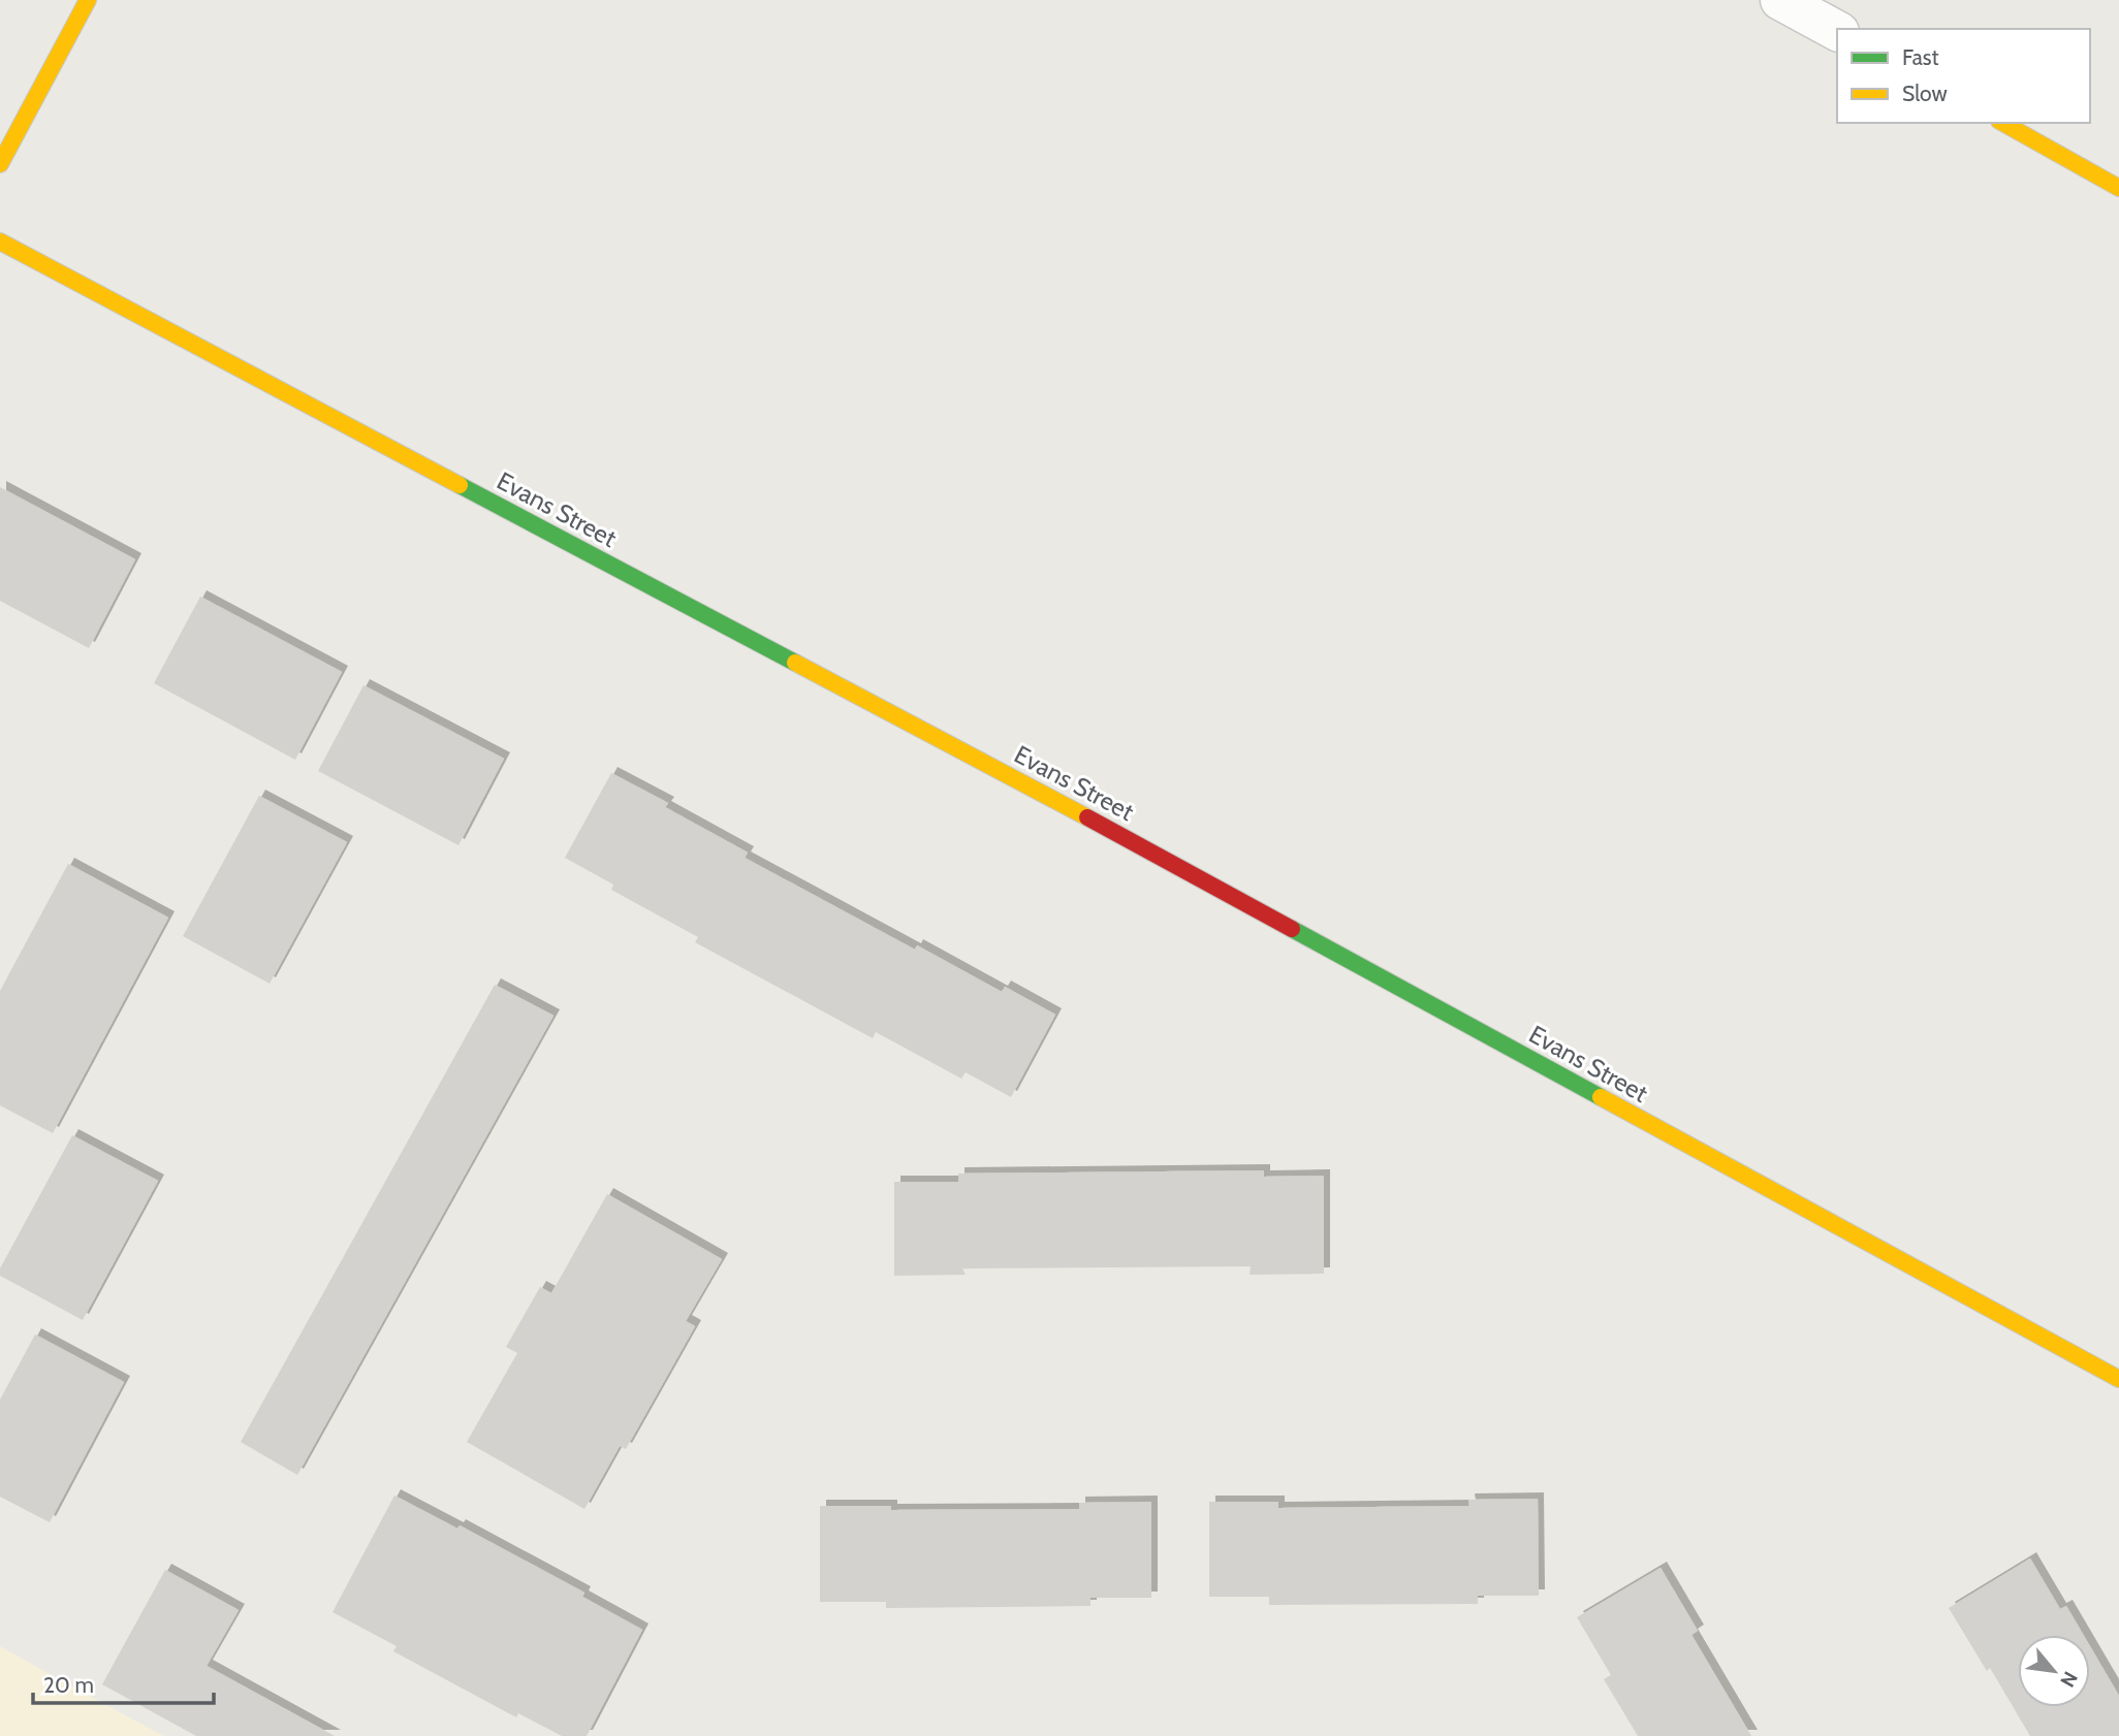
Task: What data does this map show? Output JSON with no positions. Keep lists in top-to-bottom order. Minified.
{"streets":{"street":["Evans Street"]},"legend":["Fast","Slow"],"scale_bar":"20 m","north":"bottom right"}
